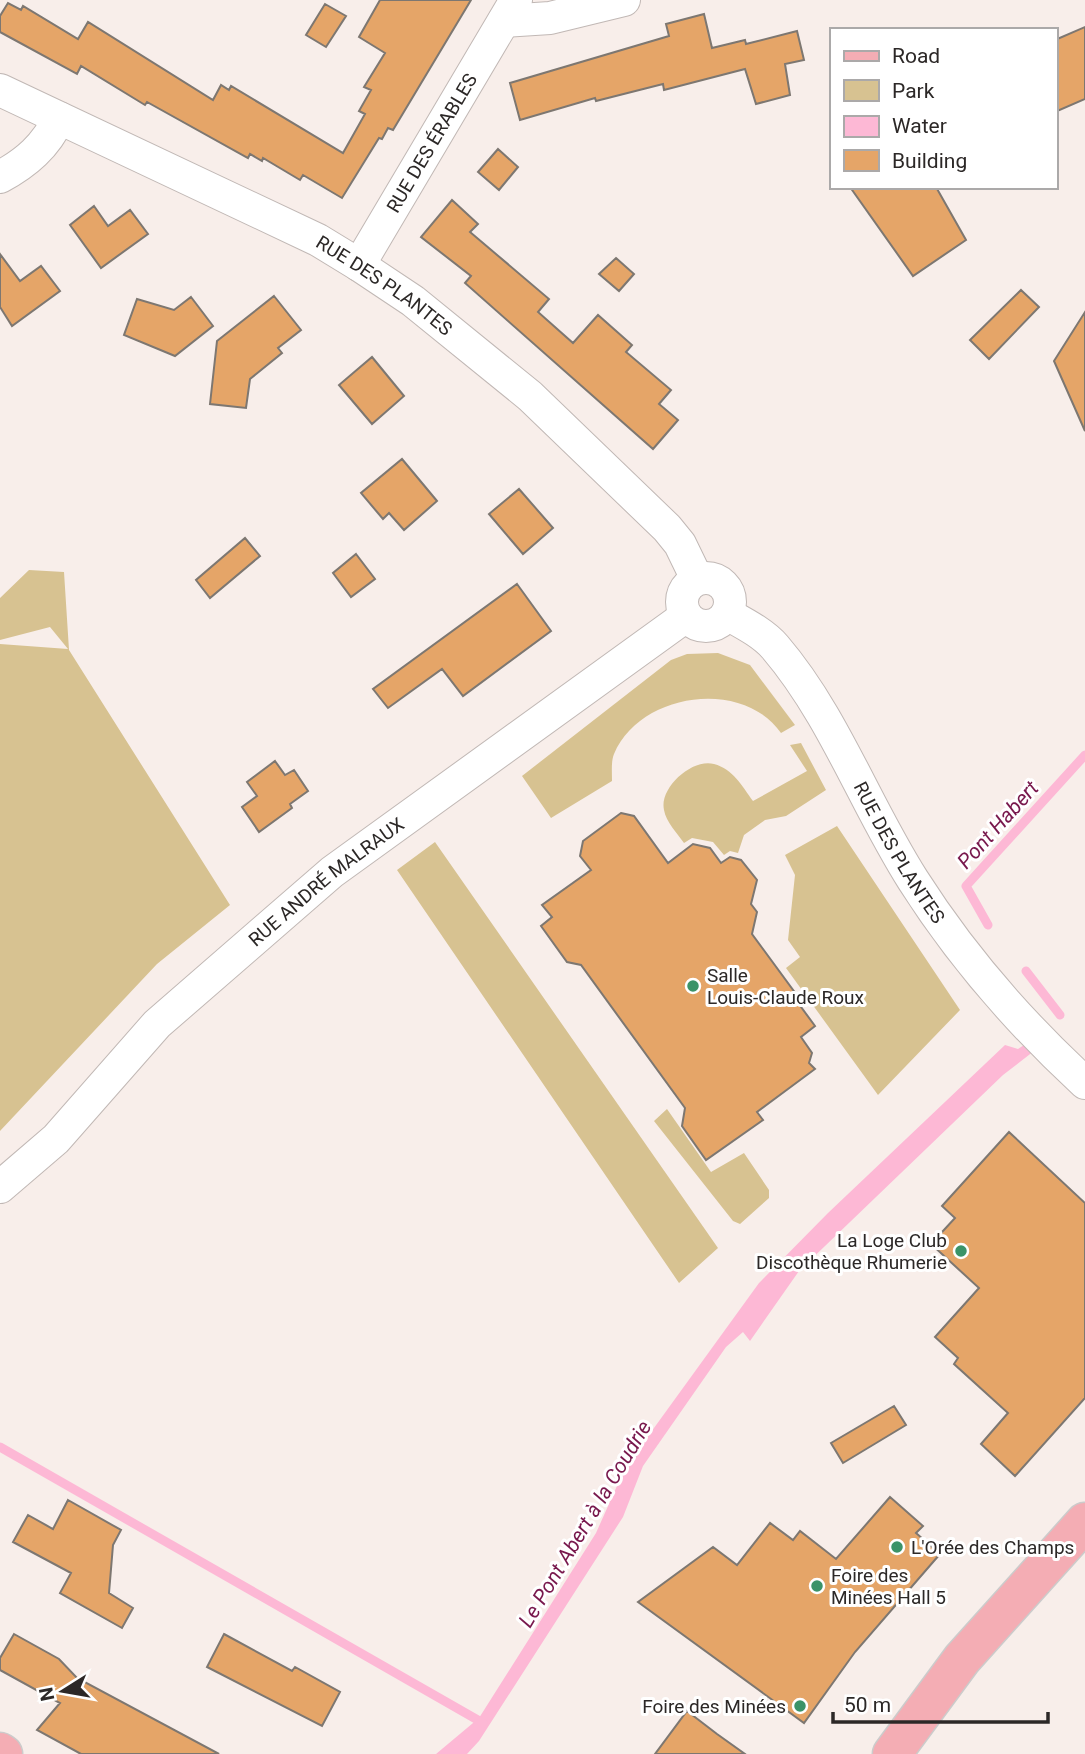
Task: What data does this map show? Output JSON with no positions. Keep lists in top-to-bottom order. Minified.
{"streets":{"street":["RUE DES ÉRABLES","RUE DES PLANTES","RUE ANDRÉ MALRAUX"]},"crossings":[["RUE DES ÉRABLES","RUE DES PLANTES"],["RUE DES PLANTES","RUE ANDRÉ MALRAUX"]],"water":["Pont Habert","Le Pont Abert à la Coudrie"],"places":["Salle Louis-Claude Roux","La Loge Club Discothèque Rhumerie","L'Orée des Champs","Foire des Minées Hall 5","Foire des Minées"],"legend":["Road","Park","Water","Building"],"scale_bar":"50 m","north":"left"}
